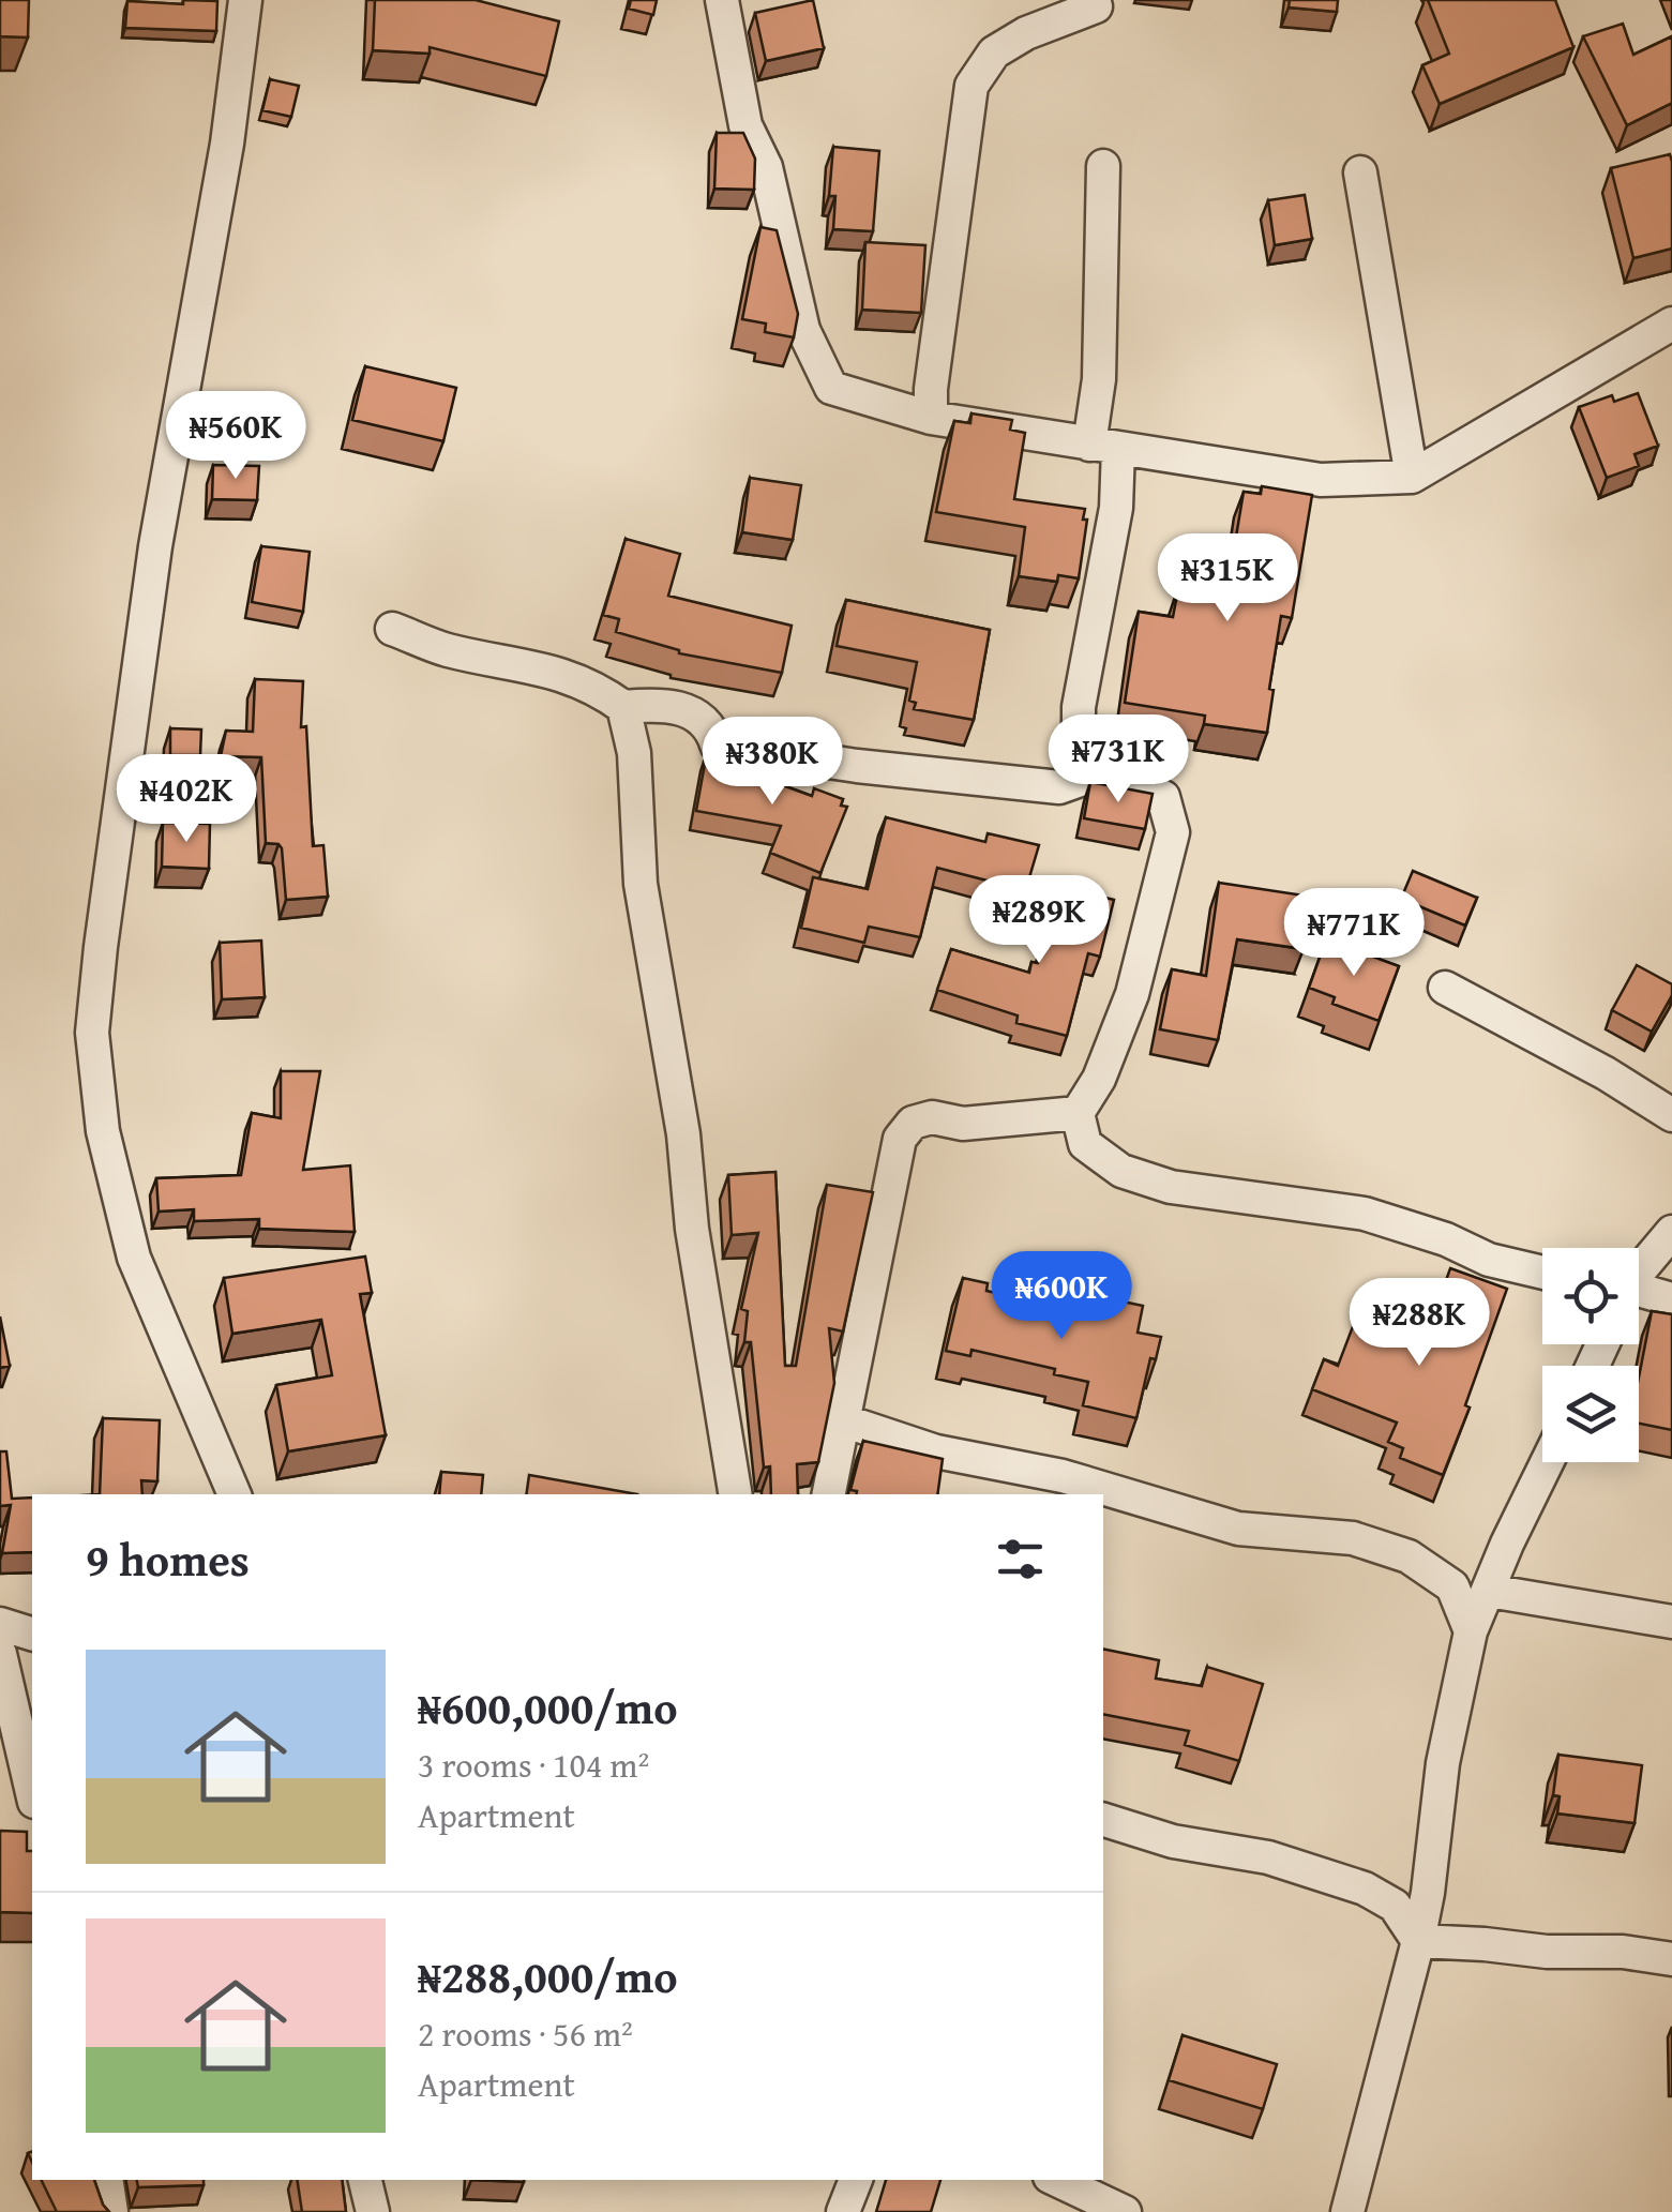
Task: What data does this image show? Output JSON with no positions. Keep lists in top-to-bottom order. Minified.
{"page":{"price":["₦560K","₦315K","₦731K","₦380K","₦402K","₦289K","₦771K","₦600K","₦288K"],"heading":"9 homes","list":[{"name":"₦600,000/mo","note":"3 rooms · 104 m² · Apartment"},{"name":"₦288,000/mo","note":"2 rooms · 56 m² · Apartment"}]}}
